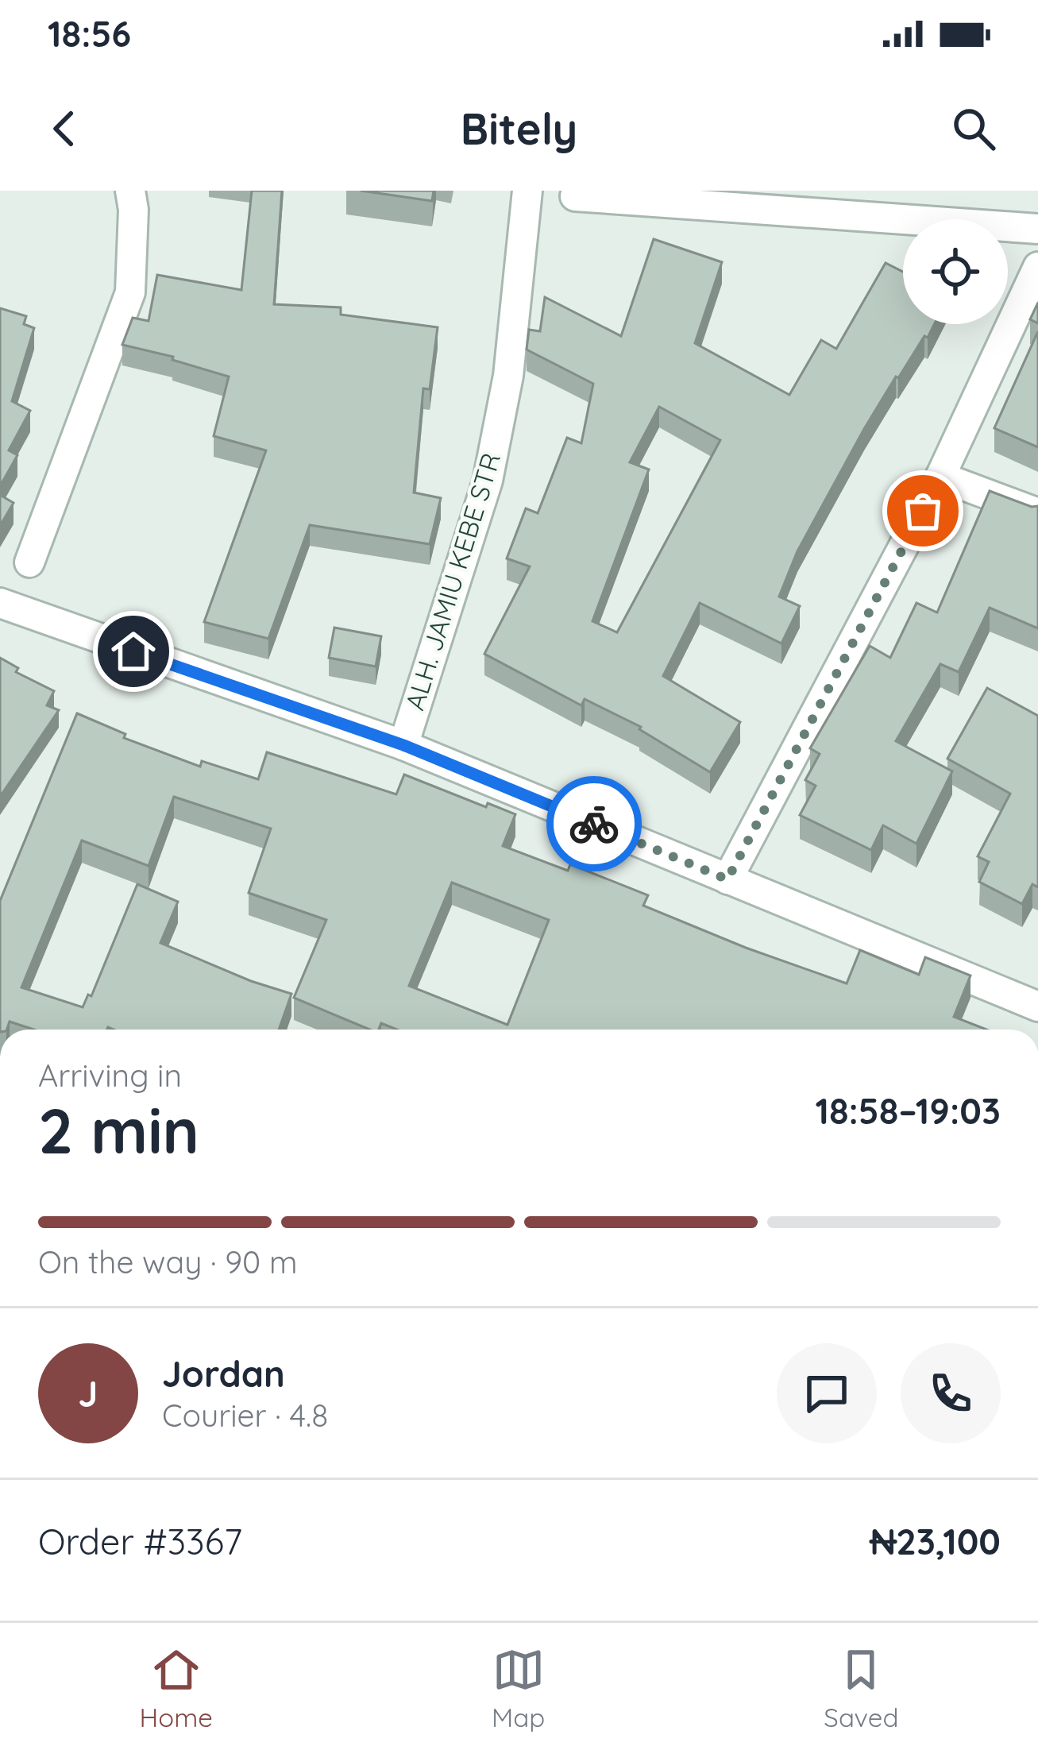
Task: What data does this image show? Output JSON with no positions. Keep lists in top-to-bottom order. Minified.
{"streets":{"street":["ALH. JAMIU KEBE STR"]},"page":{"status":"18:56","header":"Bitely","heading":["2 min","Arriving in","18:58–19:03"],"panel":["Jordan","Courier · 4.8","Order #3367","₦23,100"],"bar":"On the way · 90 m","round":"J","tabs":["Home","Map","Saved"]}}
